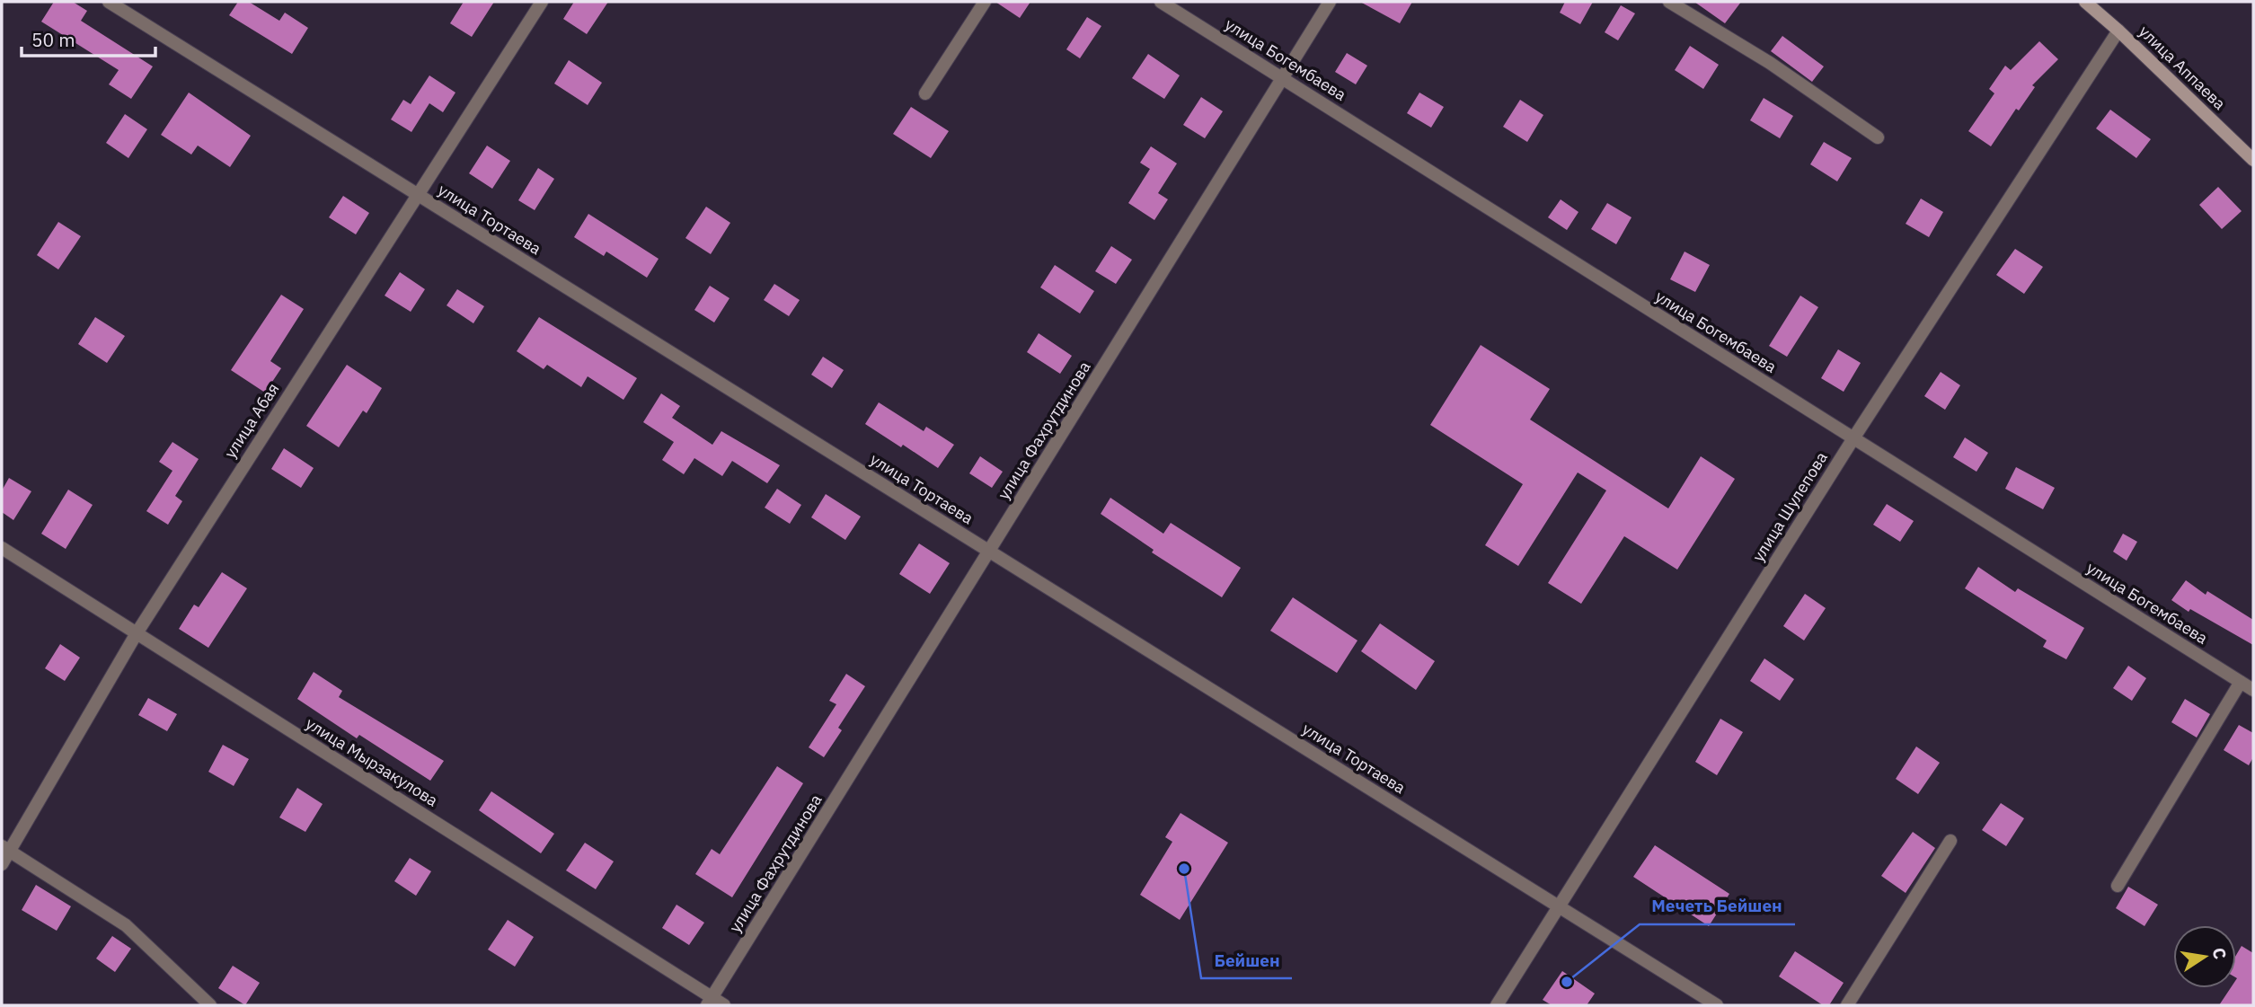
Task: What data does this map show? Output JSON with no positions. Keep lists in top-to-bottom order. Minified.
{"streets":{"main road":["улица Аппаева"],"street":["улица Богембаева","улица Тортаева","улица Абая","улица Фахрутдинова","улица Шулепова","улица Мырзакулова"]},"crossings":[["улица Богембаева","улица Фахрутдинова"],["улица Богембаева","улица Шулепова"],["улица Аппаева","улица Шулепова"],["улица Тортаева","улица Абая"],["улица Тортаева","улица Фахрутдинова"],["улица Тортаева","улица Шулепова"],["улица Абая","улица Мырзакулова"],["улица Фахрутдинова","улица Мырзакулова"]],"places":["Бейшен","Мечеть Бейшен"],"scale_bar":"50 m","north":"right"}
